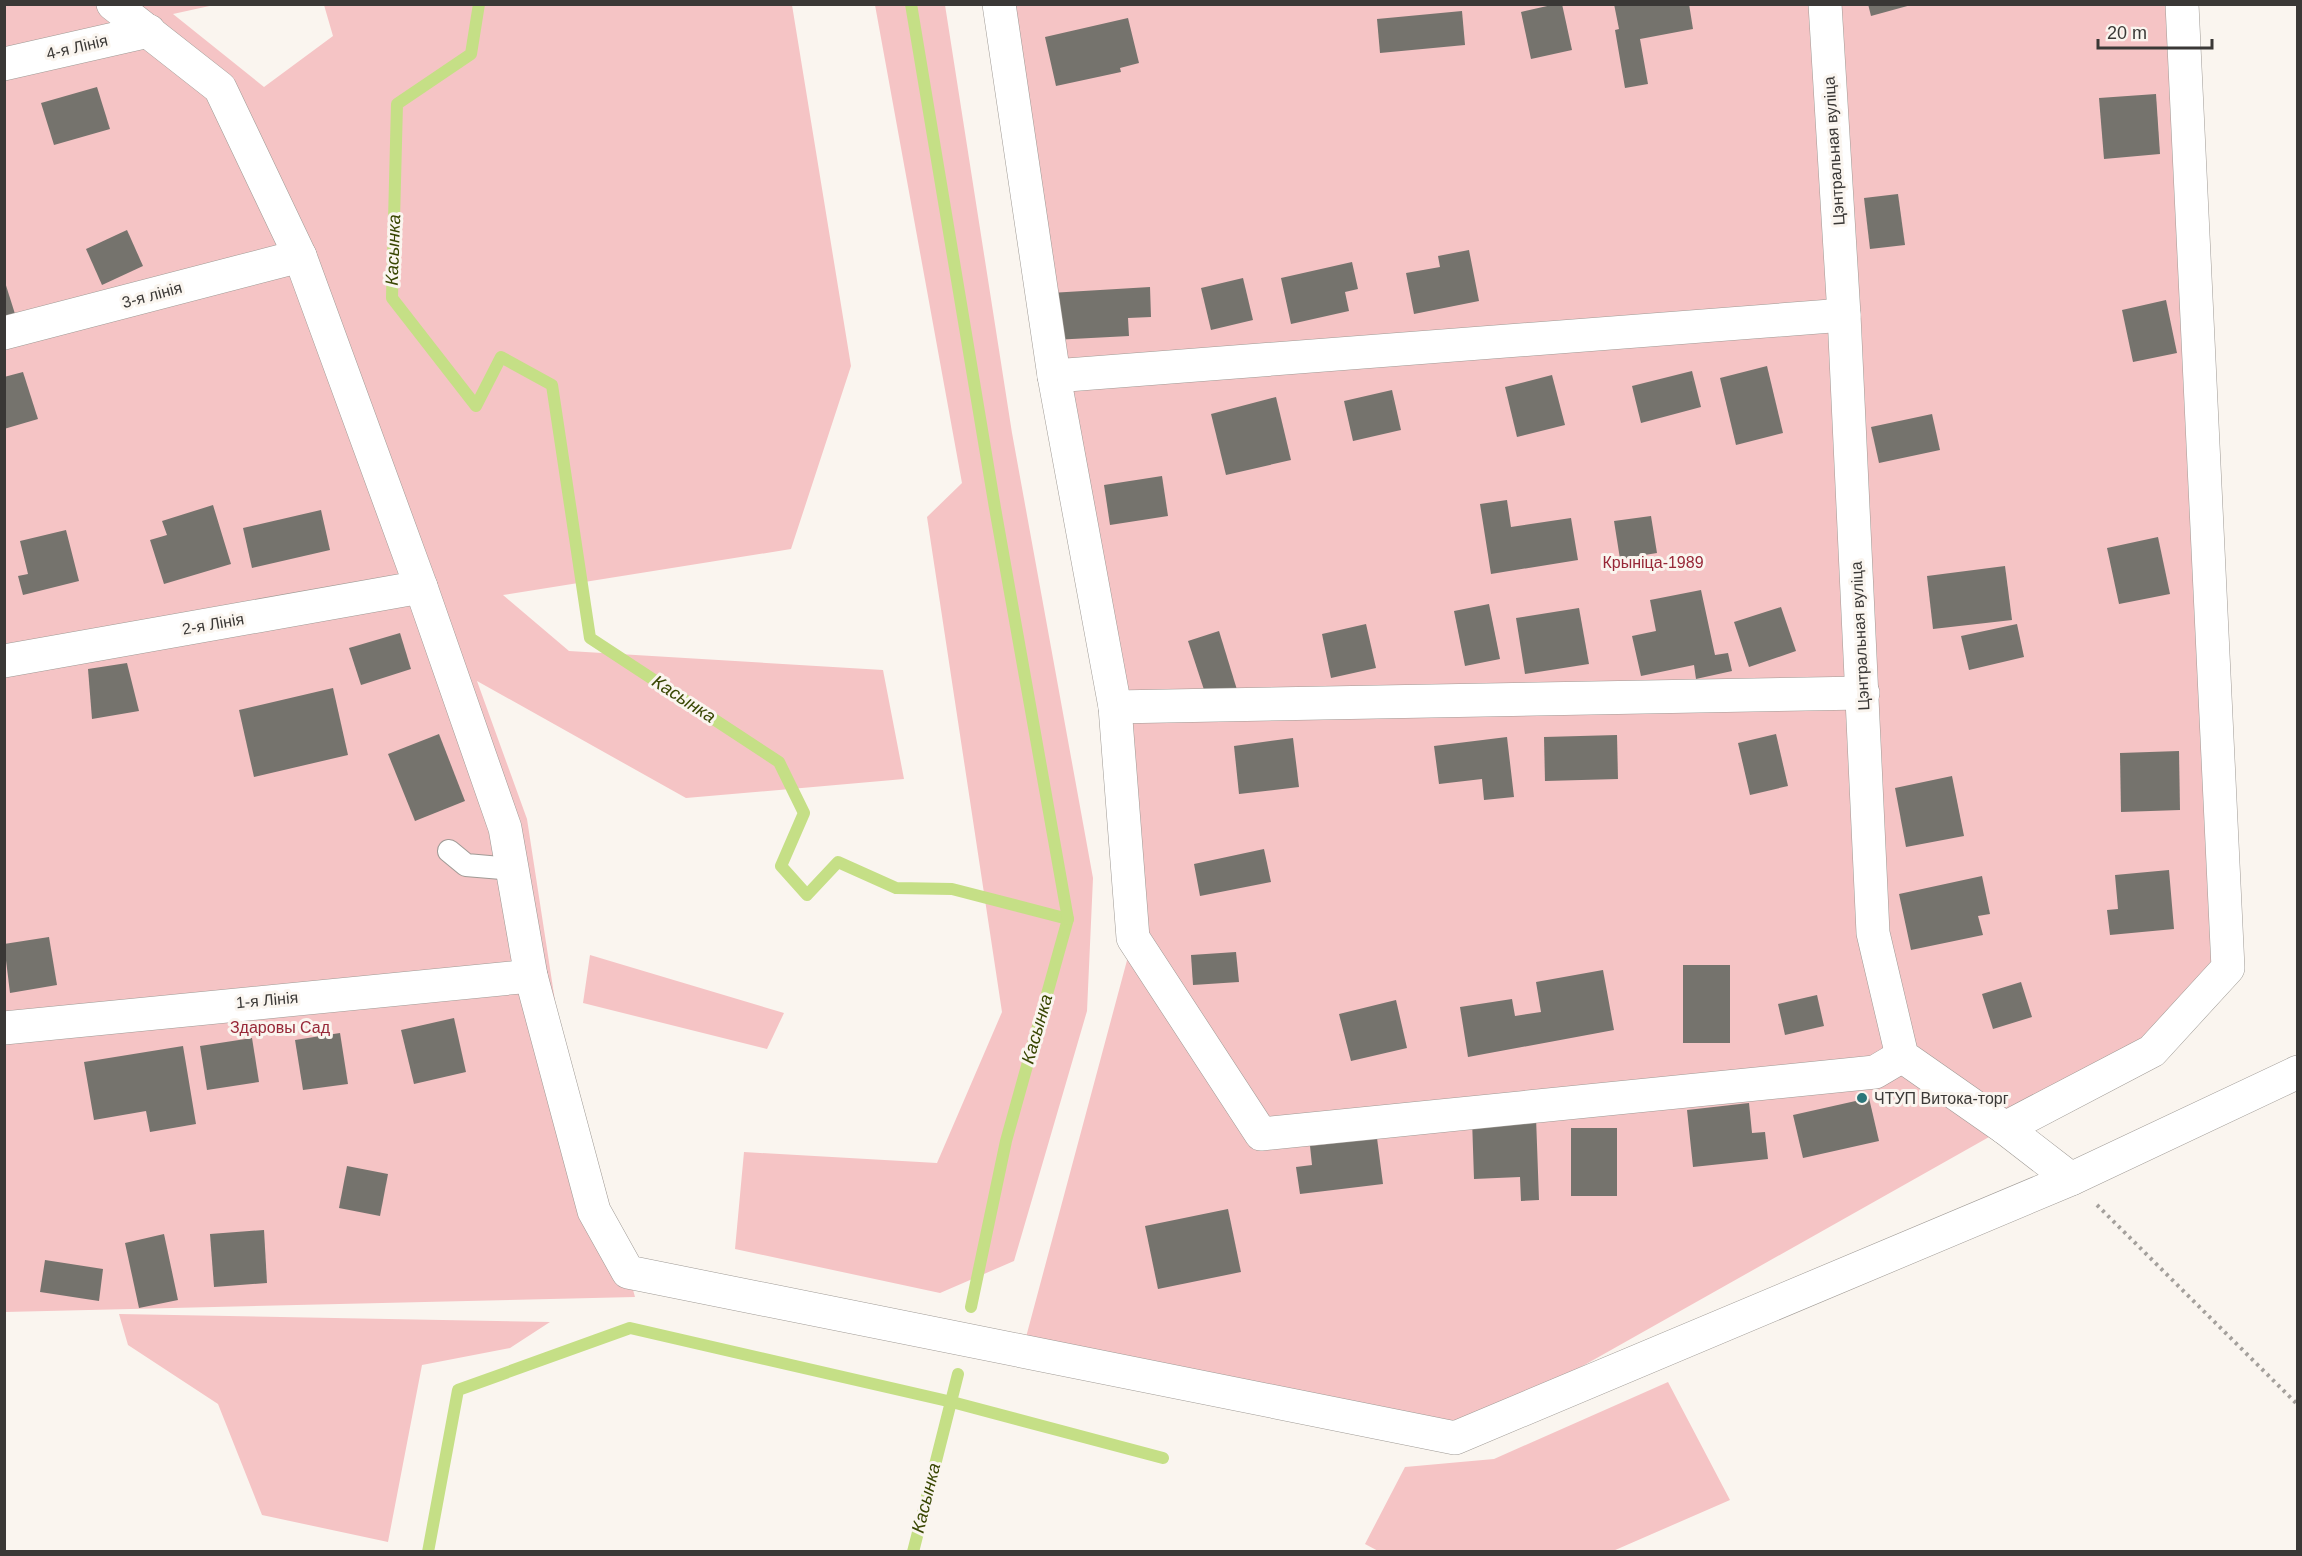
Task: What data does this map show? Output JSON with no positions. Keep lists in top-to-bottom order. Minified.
{"streets":{"street":["4-я Лінія","Цэнтральная вуліца","3-я лінія","2-я Лінія","1-я Лінія"]},"water":["Касынка"],"parks":["Крыніца-1989","Здаровы Сад"],"places":["ЧТУП Витока-торг"],"scale_bar":"20 m"}
